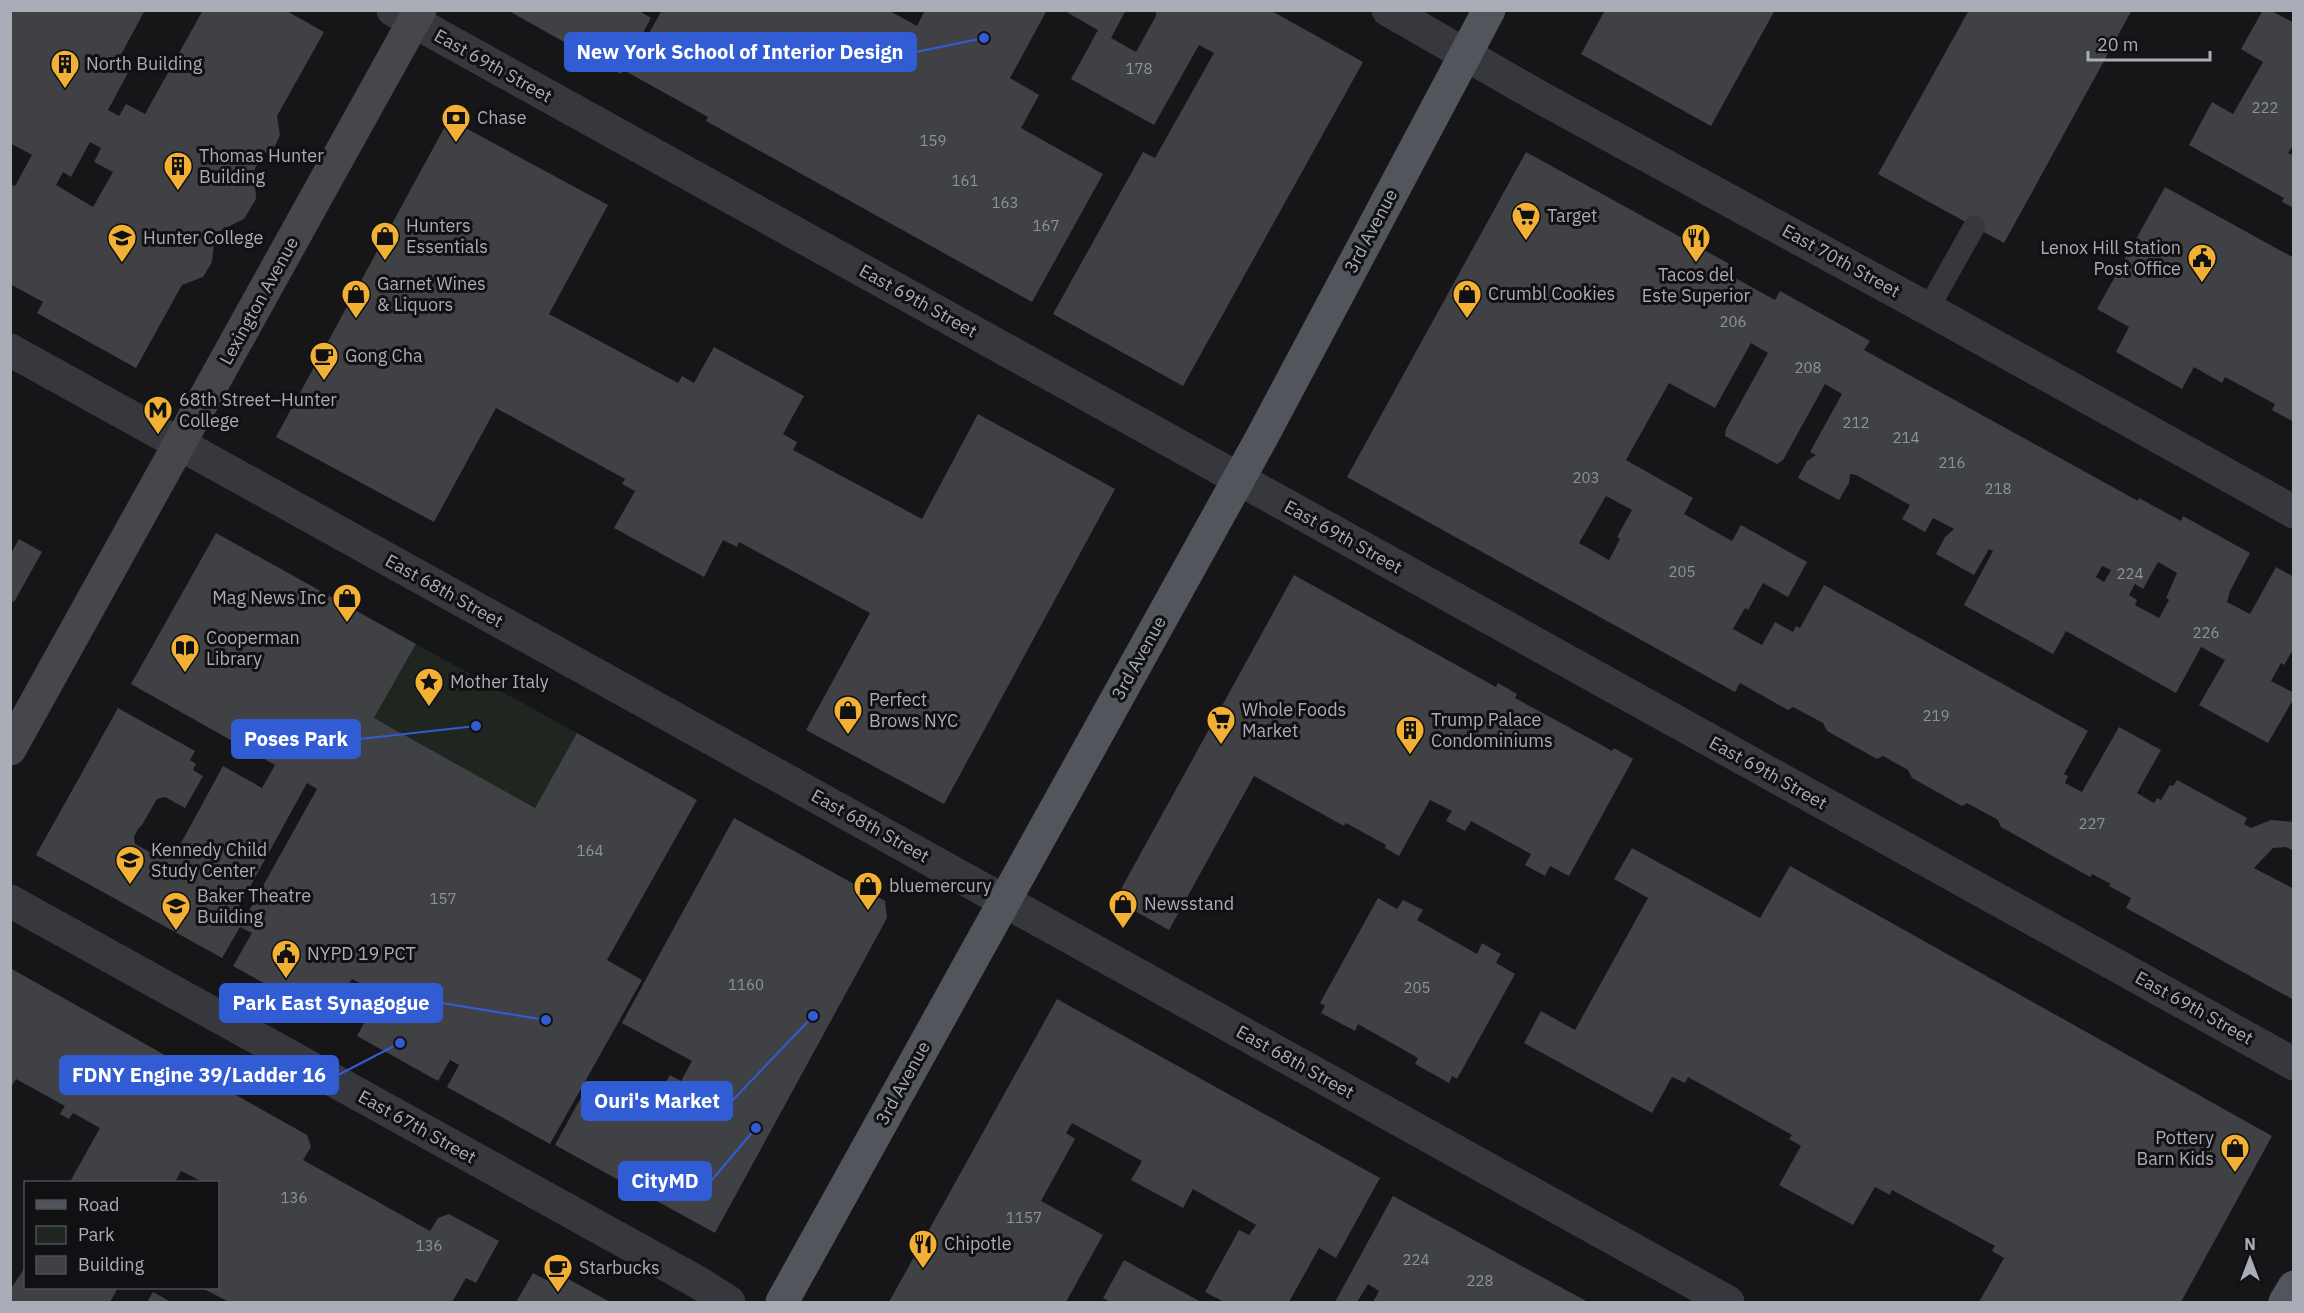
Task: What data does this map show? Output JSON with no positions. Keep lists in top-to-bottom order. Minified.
{"streets":{"main road":["3rd Avenue","Lexington Avenue"],"street":["East 69th Street","East 70th Street","East 68th Street","East 67th Street"]},"crossings":[["East 69th Street","3rd Avenue"],["East 69th Street","Lexington Avenue"],["3rd Avenue","East 70th Street"],["3rd Avenue","East 68th Street"],["Lexington Avenue","East 68th Street"]],"places":{"other":["New York School of Interior Design","Poses Park","Ouri's Market","Park East Synagogue","FDNY Engine 39/Ladder 16","CityMD"],"building":["North Building","Thomas Hunter Building","Trump Palace Condominiums"],"bank":["Chase"],"supermarket":["Target","Whole Foods Market"],"shop":["Hunters Essentials","Garnet Wines & Liquors","Crumbl Cookies","Mag News Inc","Perfect Brows NYC","bluemercury","Newsstand","Pottery Barn Kids"],"school or university":["Hunter College","Kennedy Child Study Center","Baker Theatre Building"],"restaurant":["Tacos del Este Superior","Chipotle"],"public building":["Lenox Hill Station Post Office","NYPD 19 PCT"],"cafe":["Gong Cha","Starbucks"],"metro station":["68th Street–Hunter College"],"library":["Cooperman Library"],"place":["Mother Italy"]},"house_numbers":["178","222","159","161","163","167","206","208","212","214","216","203","218","205","224","226","219","227","164","157","1160","205","136","1157","136","224","228"],"legend":["Road","Park","Building"],"scale_bar":"20 m","north":"top"}
